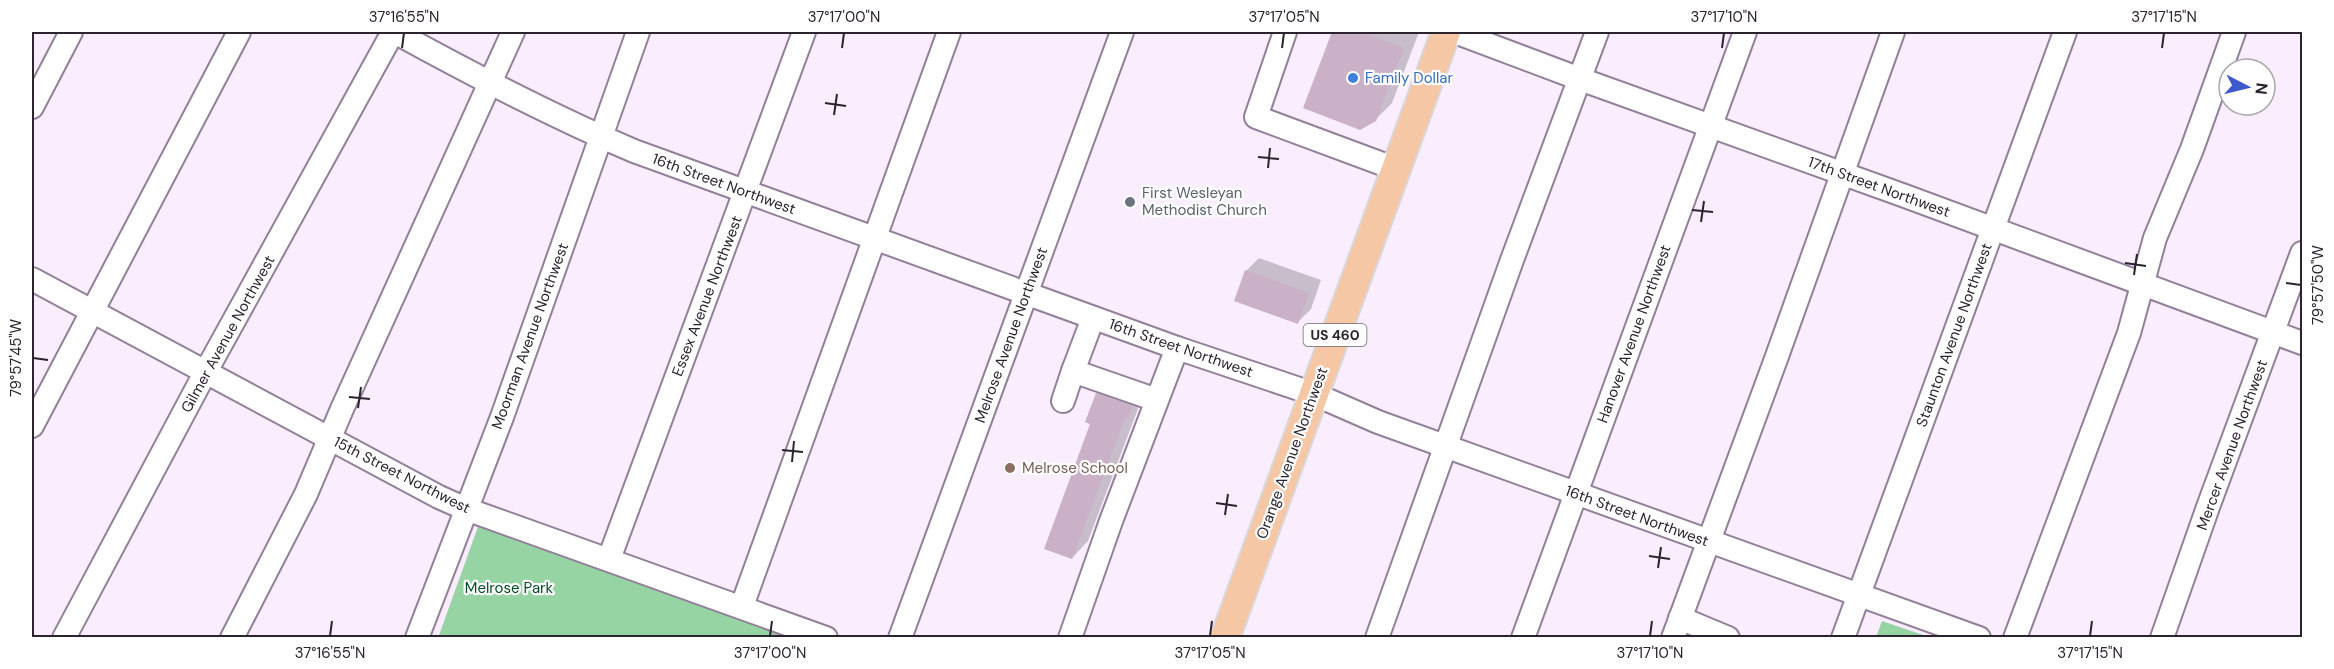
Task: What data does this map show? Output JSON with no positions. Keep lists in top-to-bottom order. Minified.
{"streets":{"main road":["US 460","Orange Avenue Northwest"],"street":["16th Street Northwest","17th Street Northwest","Essex Avenue Northwest","Gilmer Avenue Northwest","Hanover Avenue Northwest","Melrose Avenue Northwest","Staunton Avenue Northwest","Moorman Avenue Northwest","Mercer Avenue Northwest","15th Street Northwest"]},"crossings":[["16th Street Northwest","Essex Avenue Northwest"],["16th Street Northwest","Gilmer Avenue Northwest"],["16th Street Northwest","Hanover Avenue Northwest"],["16th Street Northwest","Melrose Avenue Northwest"],["16th Street Northwest","Staunton Avenue Northwest"],["16th Street Northwest","Moorman Avenue Northwest"],["16th Street Northwest","Orange Avenue Northwest"],["17th Street Northwest","Hanover Avenue Northwest"],["17th Street Northwest","Staunton Avenue Northwest"],["17th Street Northwest","Mercer Avenue Northwest"],["Essex Avenue Northwest","15th Street Northwest"],["Gilmer Avenue Northwest","15th Street Northwest"],["Moorman Avenue Northwest","15th Street Northwest"]],"parks":["Melrose Park"],"places":["Family Dollar","First Wesleyan Methodist Church","Melrose School"],"north":"right","coordinates":["37°16'55\"N","37°17'00\"N","37°17'05\"N","37°17'10\"N","37°17'15\"N","79°57'50\"W","79°57'45\"W"]}
